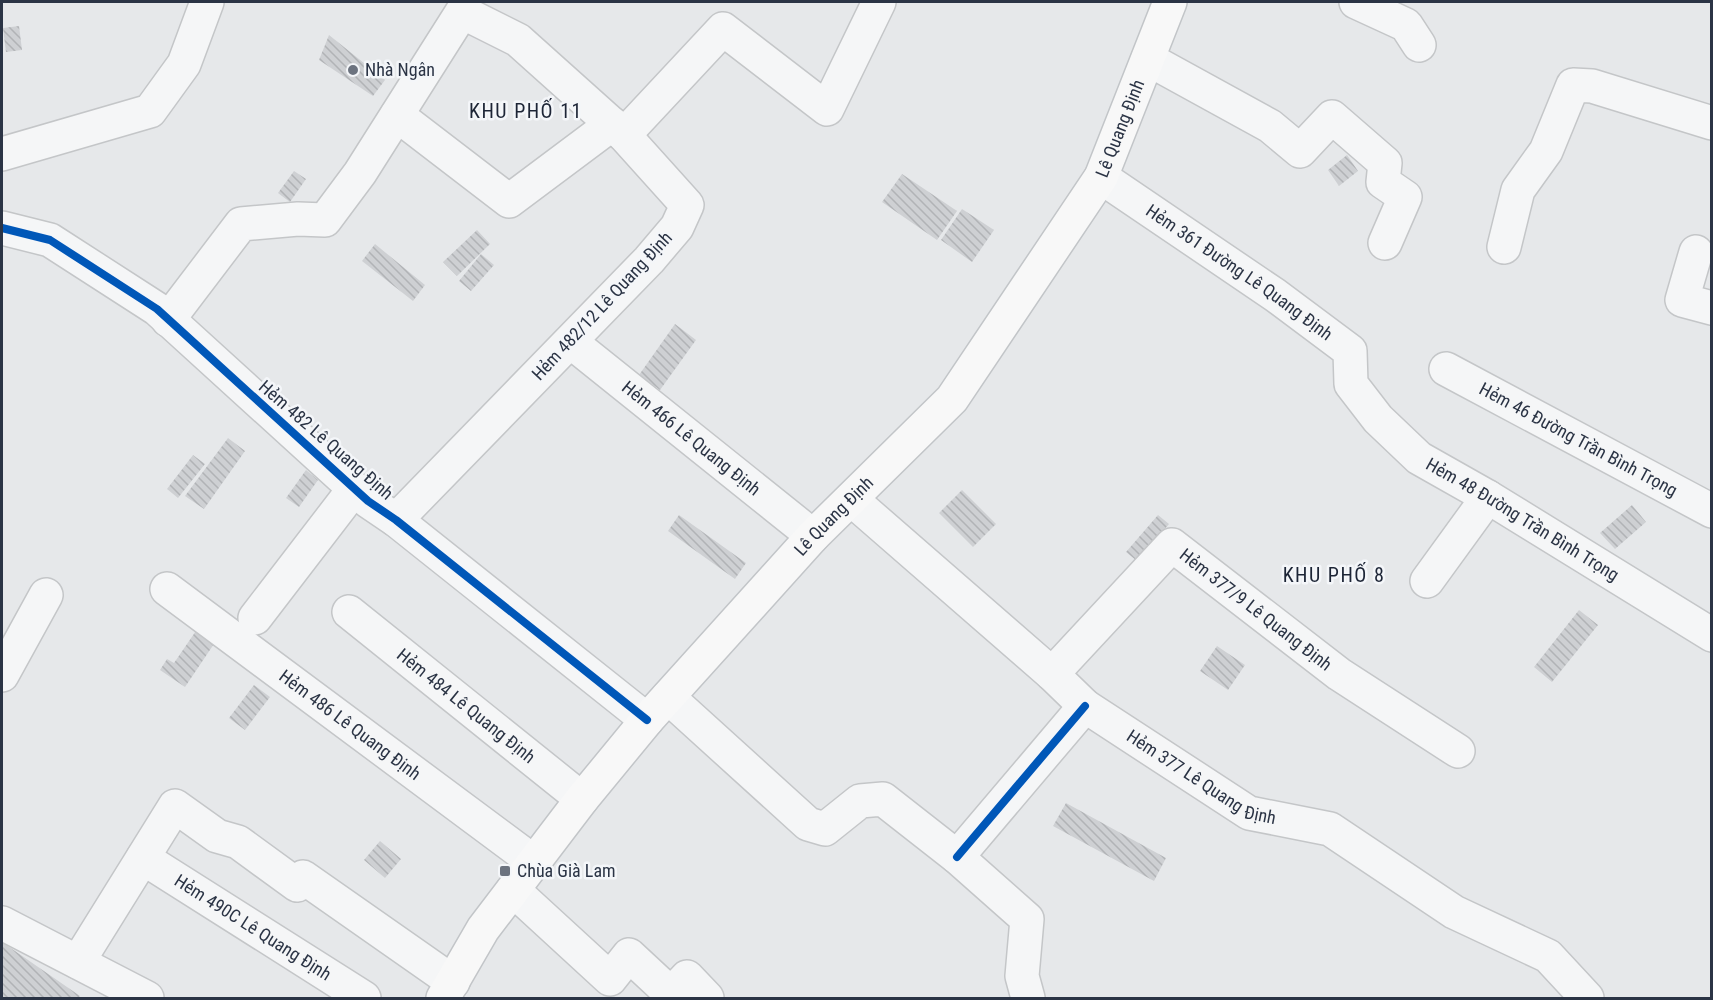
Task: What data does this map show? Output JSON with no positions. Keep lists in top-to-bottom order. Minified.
{"streets":{"main road":["Lê Quang Định"],"street":["Hẻm 361 Đường Lê Quang Định","Hẻm 482/12 Lê Quang Định","Hẻm 466 Lê Quang Định","Hẻm 482 Lê Quang Định","Hẻm 46 Đường Trần Bình Trọng","Hẻm 48 Đường Trần Bình Trọng","Hẻm 377/9 Lê Quang Định","Hẻm 484 Lê Quang Định","Hẻm 486 Lê Quang Định","Hẻm 377 Lê Quang Định","Hẻm 490C Lê Quang Định"]},"crossings":[["Lê Quang Định","Hẻm 361 Đường Lê Quang Định"],["Lê Quang Định","Hẻm 466 Lê Quang Định"],["Lê Quang Định","Hẻm 482 Lê Quang Định"],["Lê Quang Định","Hẻm 484 Lê Quang Định"],["Lê Quang Định","Hẻm 486 Lê Quang Định"],["Lê Quang Định","Hẻm 377 Lê Quang Định"],["Hẻm 361 Đường Lê Quang Định","Hẻm 48 Đường Trần Bình Trọng"],["Hẻm 482/12 Lê Quang Định","Hẻm 466 Lê Quang Định"],["Hẻm 482/12 Lê Quang Định","Hẻm 482 Lê Quang Định"],["Hẻm 377/9 Lê Quang Định","Hẻm 377 Lê Quang Định"]],"districts":["KHU PHỐ 11","KHU PHỐ 8"],"places":{"other":["Nhà Ngân"],"transit":["Chùa Già Lam"]}}
